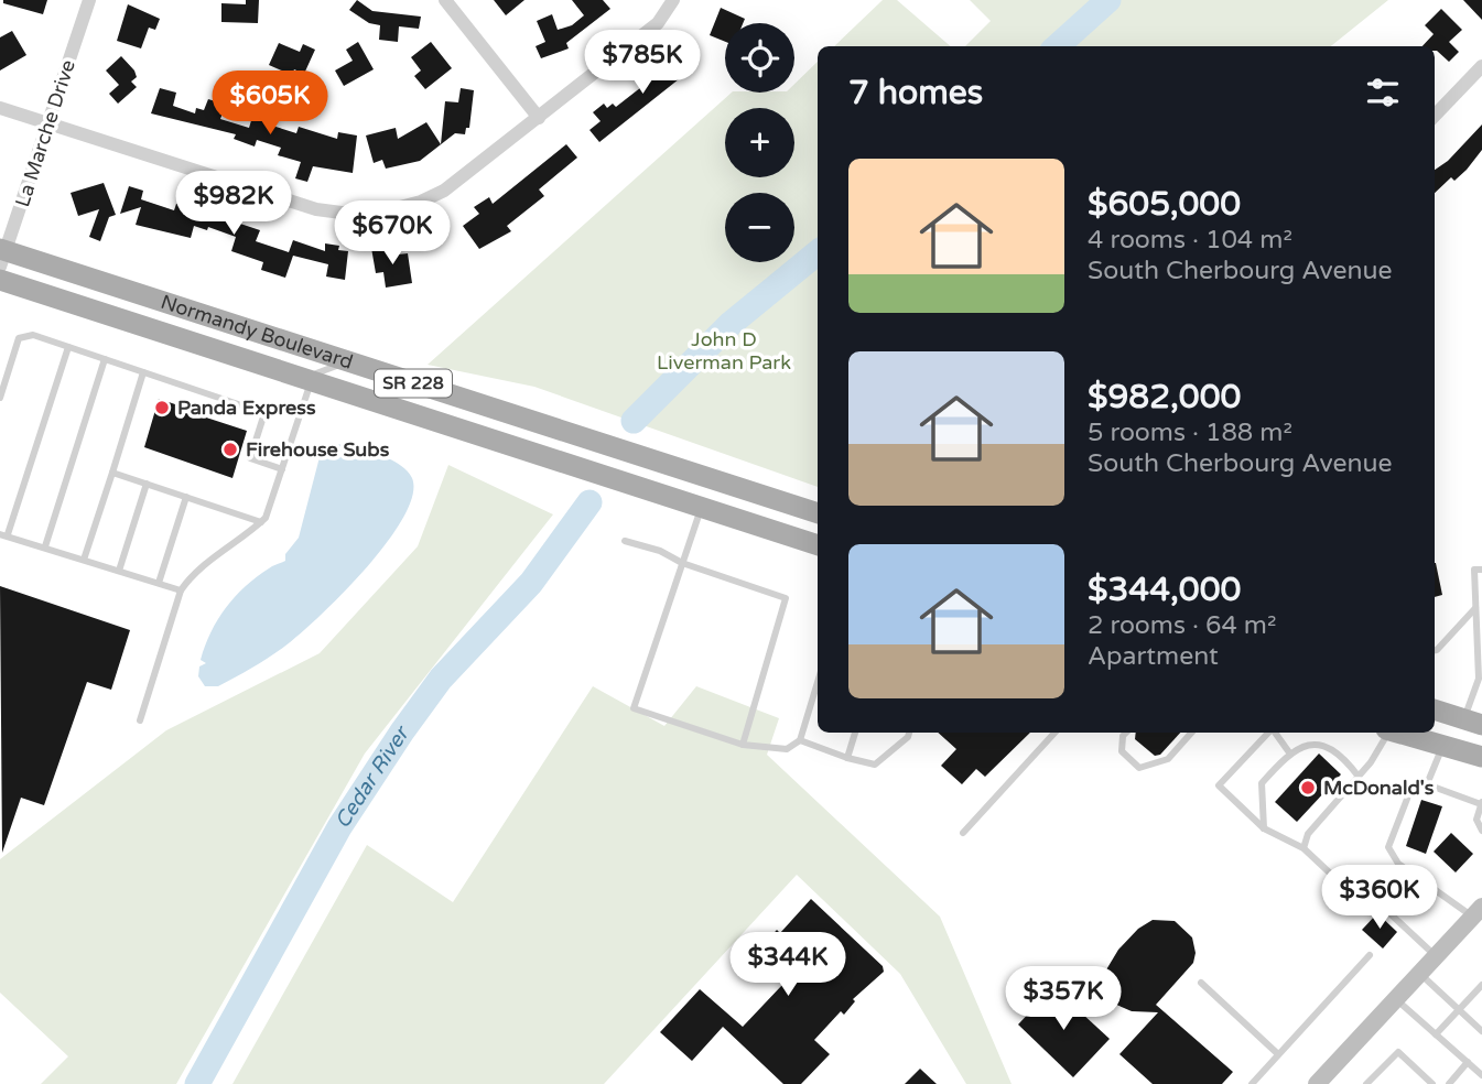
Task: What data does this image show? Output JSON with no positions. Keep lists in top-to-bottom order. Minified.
{"streets":{"main road":["Normandy Boulevard","SR 228"],"street":["La Marche Drive"]},"crossings":[["La Marche Drive","Normandy Boulevard"]],"water":["Cedar River"],"parks":["John D Liverman Park"],"places":["Panda Express","Firehouse Subs","McDonald's"],"page":{"map_buttons":["+","−"],"price":["$785K","$605K","$982K","$670K","$360K","$344K","$357K"],"heading":"7 homes","list":[{"name":"$605,000","note":"4 rooms · 104 m² · South Cherbourg Avenue"},{"name":"$982,000","note":"5 rooms · 188 m² · South Cherbourg Avenue"},{"name":"$344,000","note":"2 rooms · 64 m² · Apartment"}]}}
